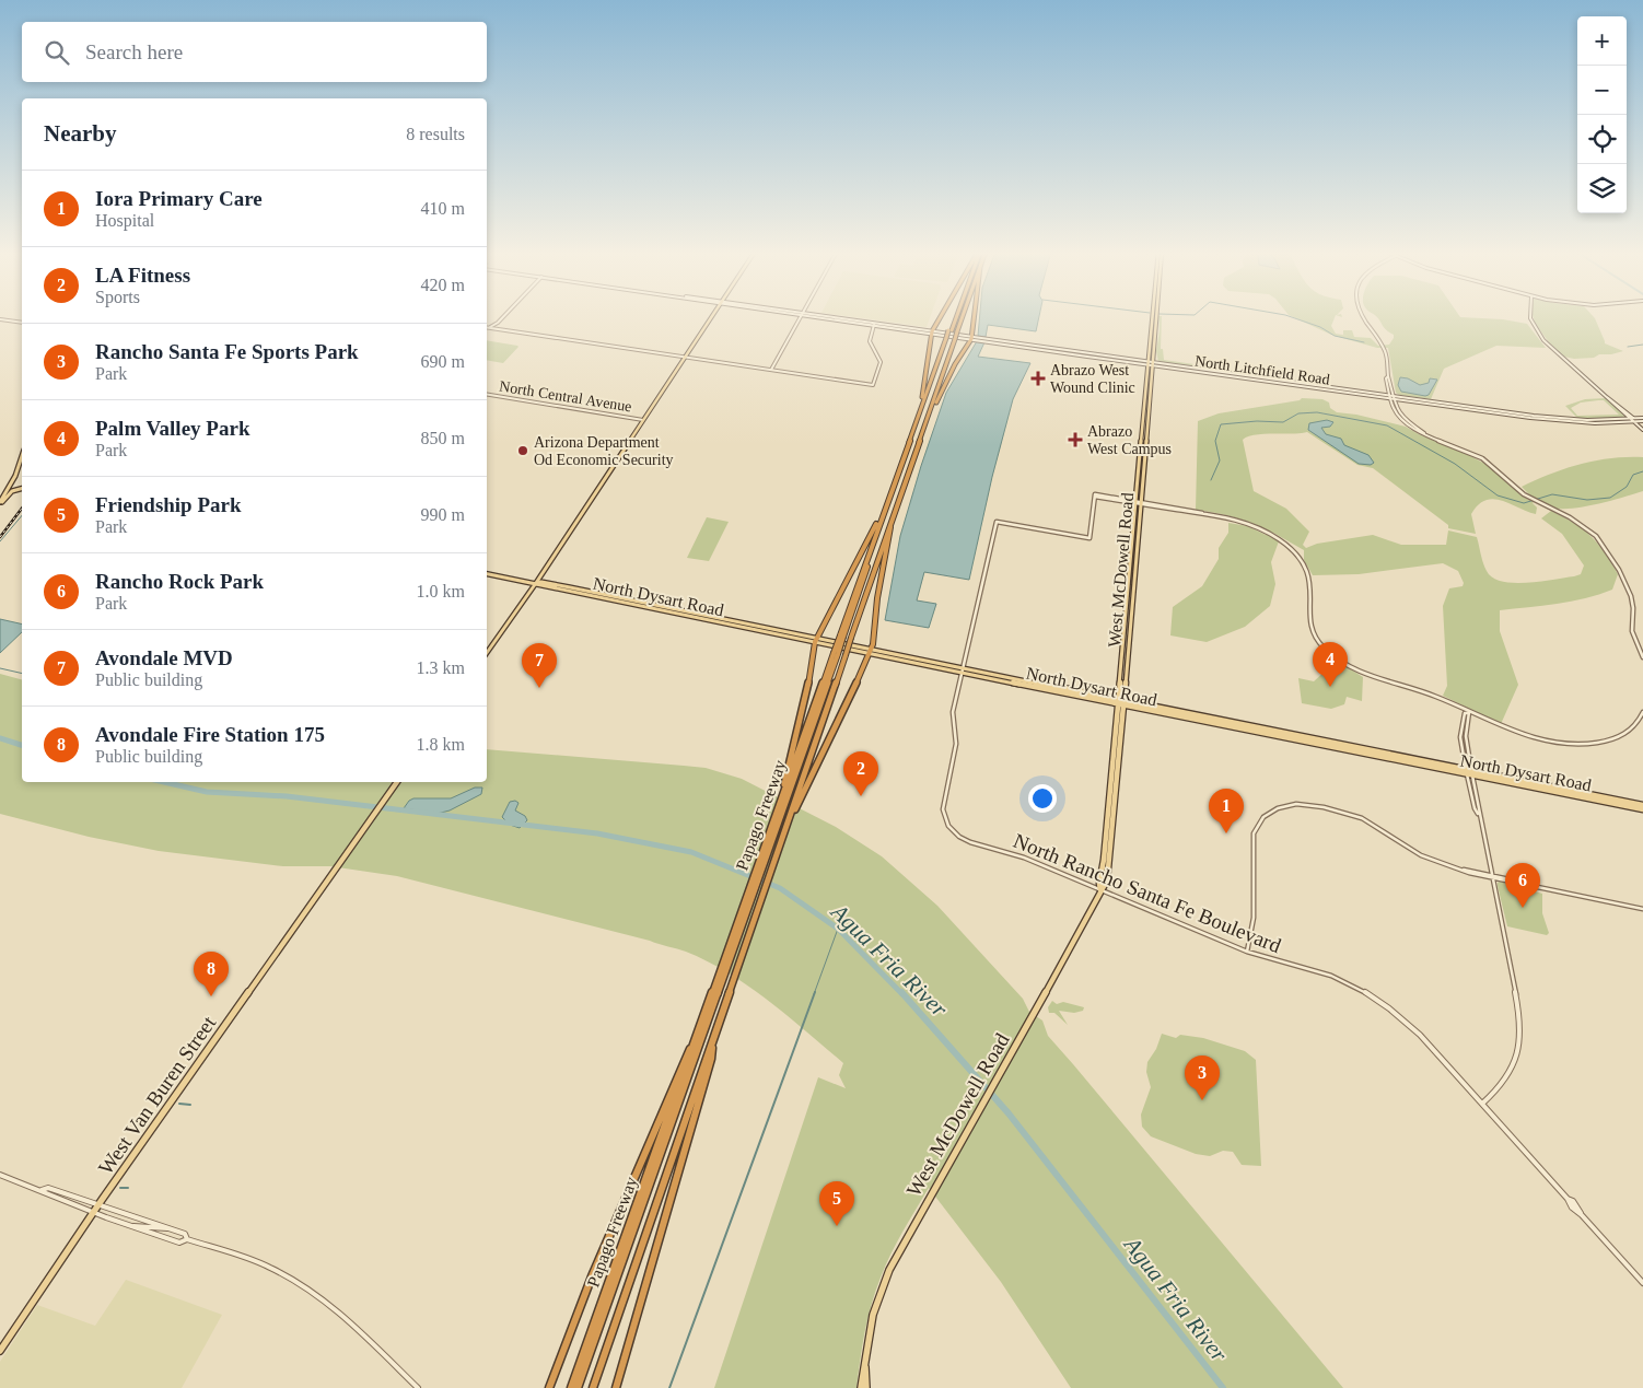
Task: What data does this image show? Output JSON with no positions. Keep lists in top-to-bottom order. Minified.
{"streets":{"highway":["Papago Freeway"],"main road":["West McDowell Road","North Dysart Road","West Van Buren Street"],"street":["North Litchfield Road","North Central Avenue","North Rancho Santa Fe Boulevard"]},"crossings":[["North Litchfield Road","West McDowell Road"],["West McDowell Road","North Dysart Road"],["West McDowell Road","North Rancho Santa Fe Boulevard"],["North Dysart Road","North Rancho Santa Fe Boulevard"]],"water":["Agua Fria River"],"places":{"health":["Abrazo West Wound Clinic","Abrazo West Campus"],"other":["Arizona Department Od Economic Security"]},"page":{"map_buttons":["+","−"],"search":"Search here","heading":["Nearby","8 results"],"list":[{"mark":"1","name":"Iora Primary Care","note":"Hospital","value":"410 m"},{"mark":"2","name":"LA Fitness","note":"Sports","value":"420 m"},{"mark":"3","name":"Rancho Santa Fe Sports Park","note":"Park","value":"690 m"},{"mark":"4","name":"Palm Valley Park","note":"Park","value":"850 m"},{"mark":"5","name":"Friendship Park","note":"Park","value":"990 m"},{"mark":"6","name":"Rancho Rock Park","note":"Park","value":"1.0 km"},{"mark":"7","name":"Avondale MVD","note":"Public building","value":"1.3 km"},{"mark":"8","name":"Avondale Fire Station 175","note":"Public building","value":"1.8 km"}],"pins":["4","7","2","1","6","8","3","5"]}}
